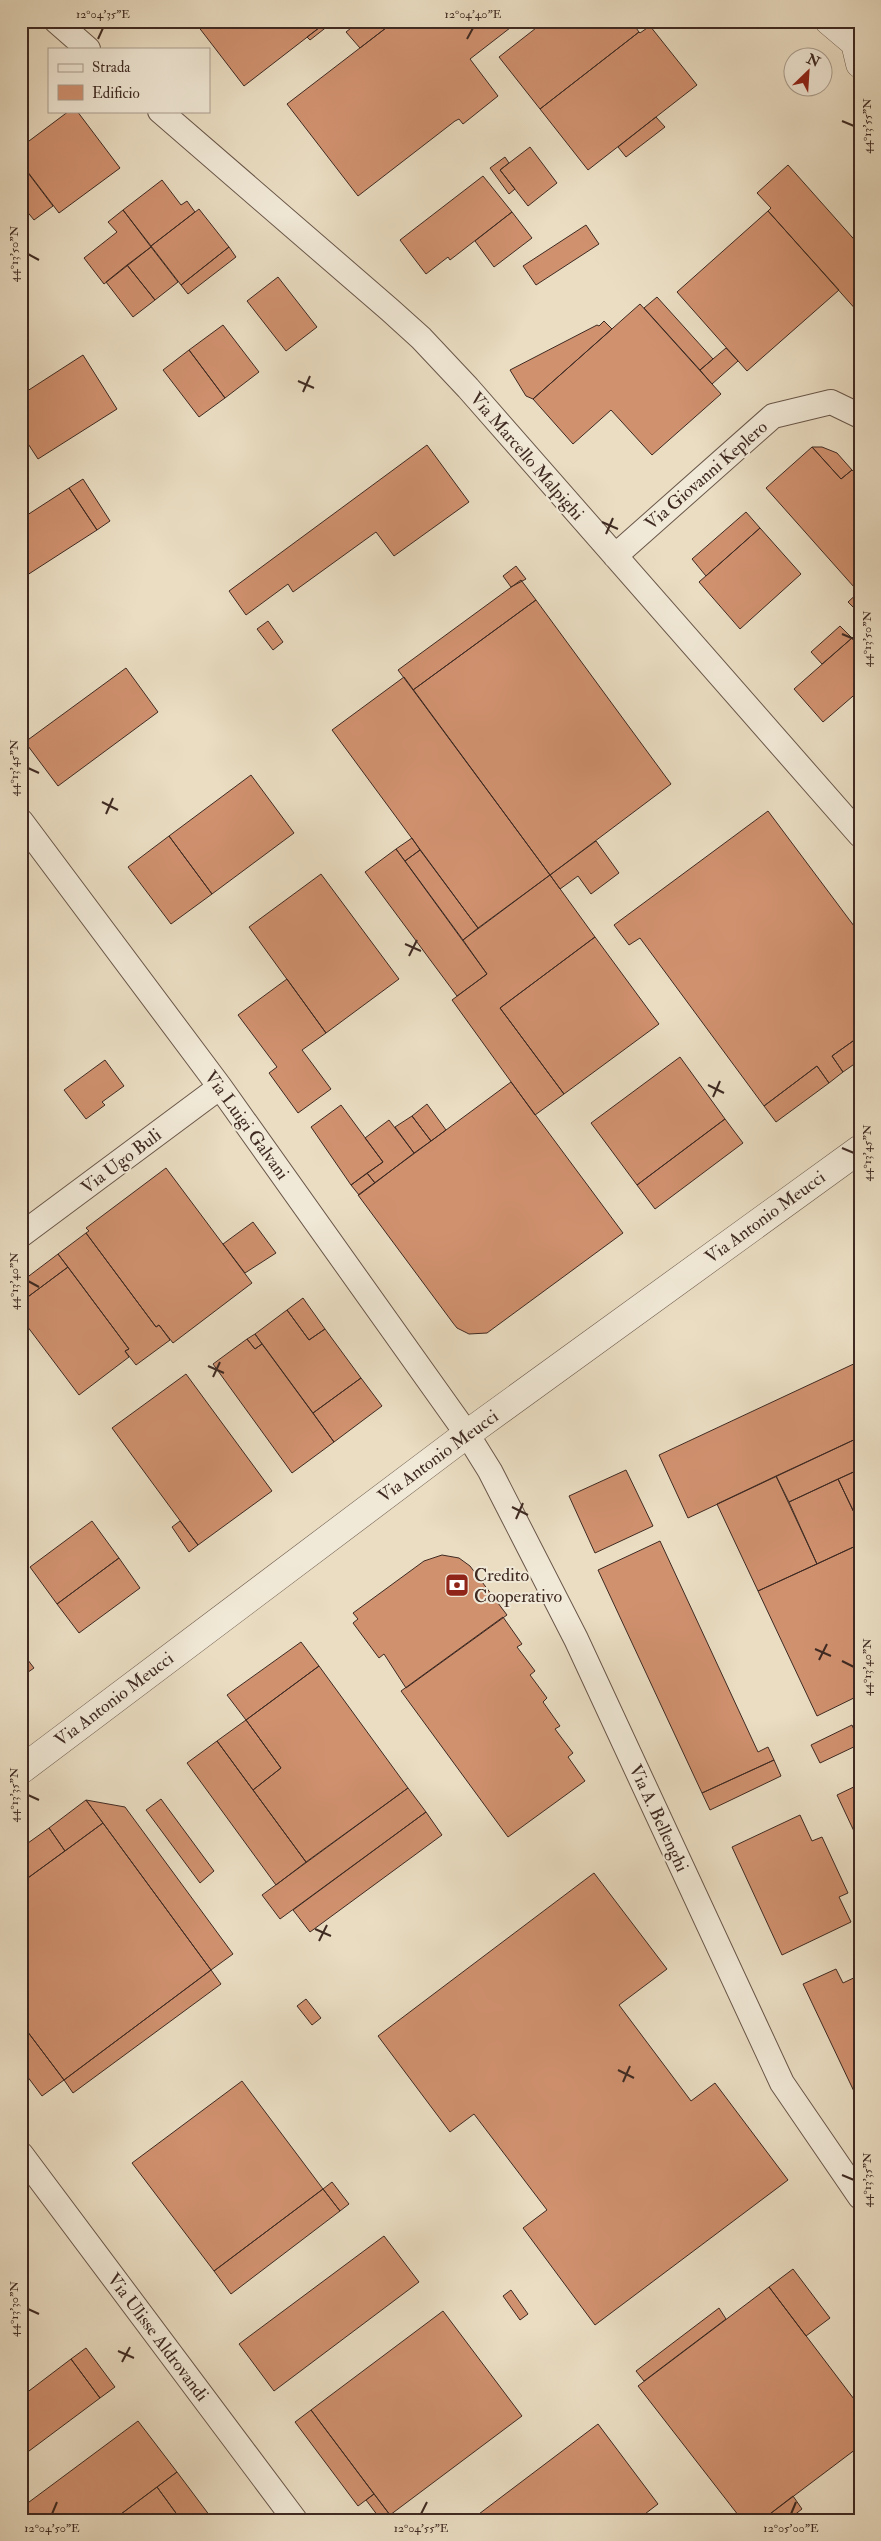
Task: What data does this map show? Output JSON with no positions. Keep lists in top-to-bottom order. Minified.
{"streets":{"street":["Via Marcello Malpighi","Via Giovanni Keplero","Via Luigi Galvani","Via Ugo Buli","Via Antonio Meucci","Via A. Bellenghi","Via Ulisse Aldrovandi"]},"crossings":[["Via Marcello Malpighi","Via Giovanni Keplero"],["Via Luigi Galvani","Via Ugo Buli"],["Via Luigi Galvani","Via Antonio Meucci"],["Via Luigi Galvani","Via A. Bellenghi"],["Via Antonio Meucci","Via A. Bellenghi"]],"places":{"bank":["Credito Cooperativo"]},"legend":["Strada","Edificio"],"north":"top right","coordinates":["12°04'35\"E","12°04'40\"E","44°13'55\"N","44°13'50\"N","44°13'45\"N","44°13'40\"N","44°13'35\"N","44°13'30\"N","12°04'50\"E","12°04'55\"E","12°05'00\"E"]}
